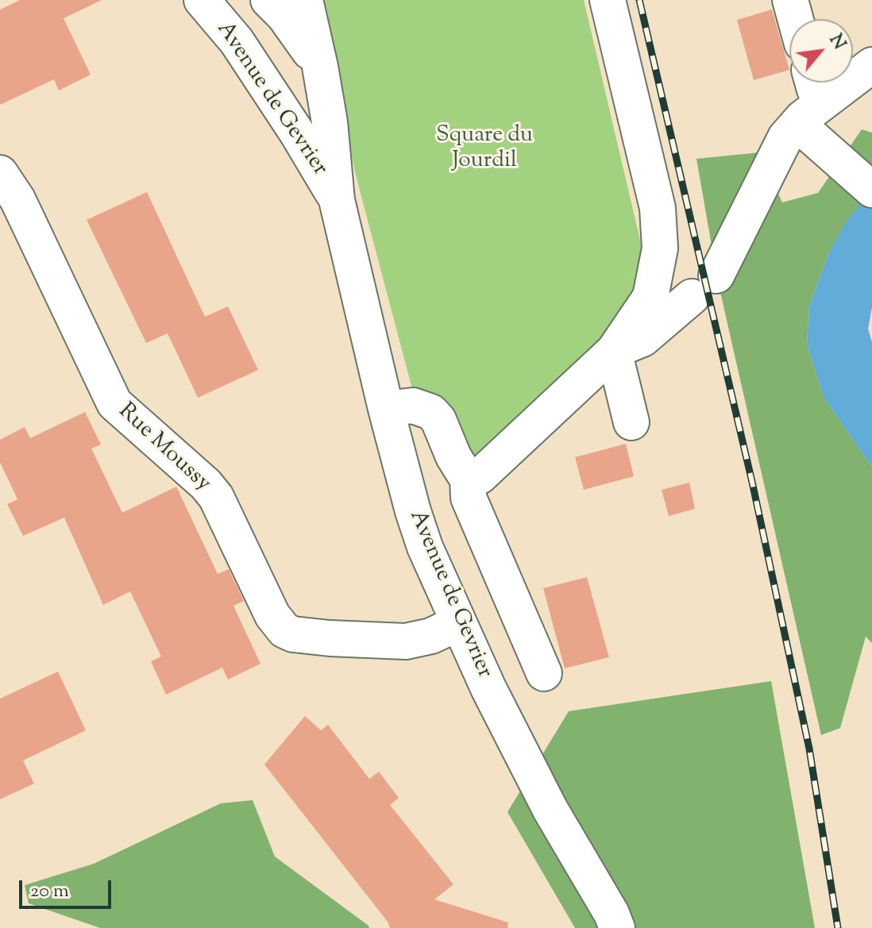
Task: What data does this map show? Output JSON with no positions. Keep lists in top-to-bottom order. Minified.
{"streets":{"street":["Avenue de Gevrier","Rue Moussy"]},"crossings":[["Avenue de Gevrier","Rue Moussy"]],"parks":["Square du Jourdil"],"scale_bar":"20 m","north":"top right"}
